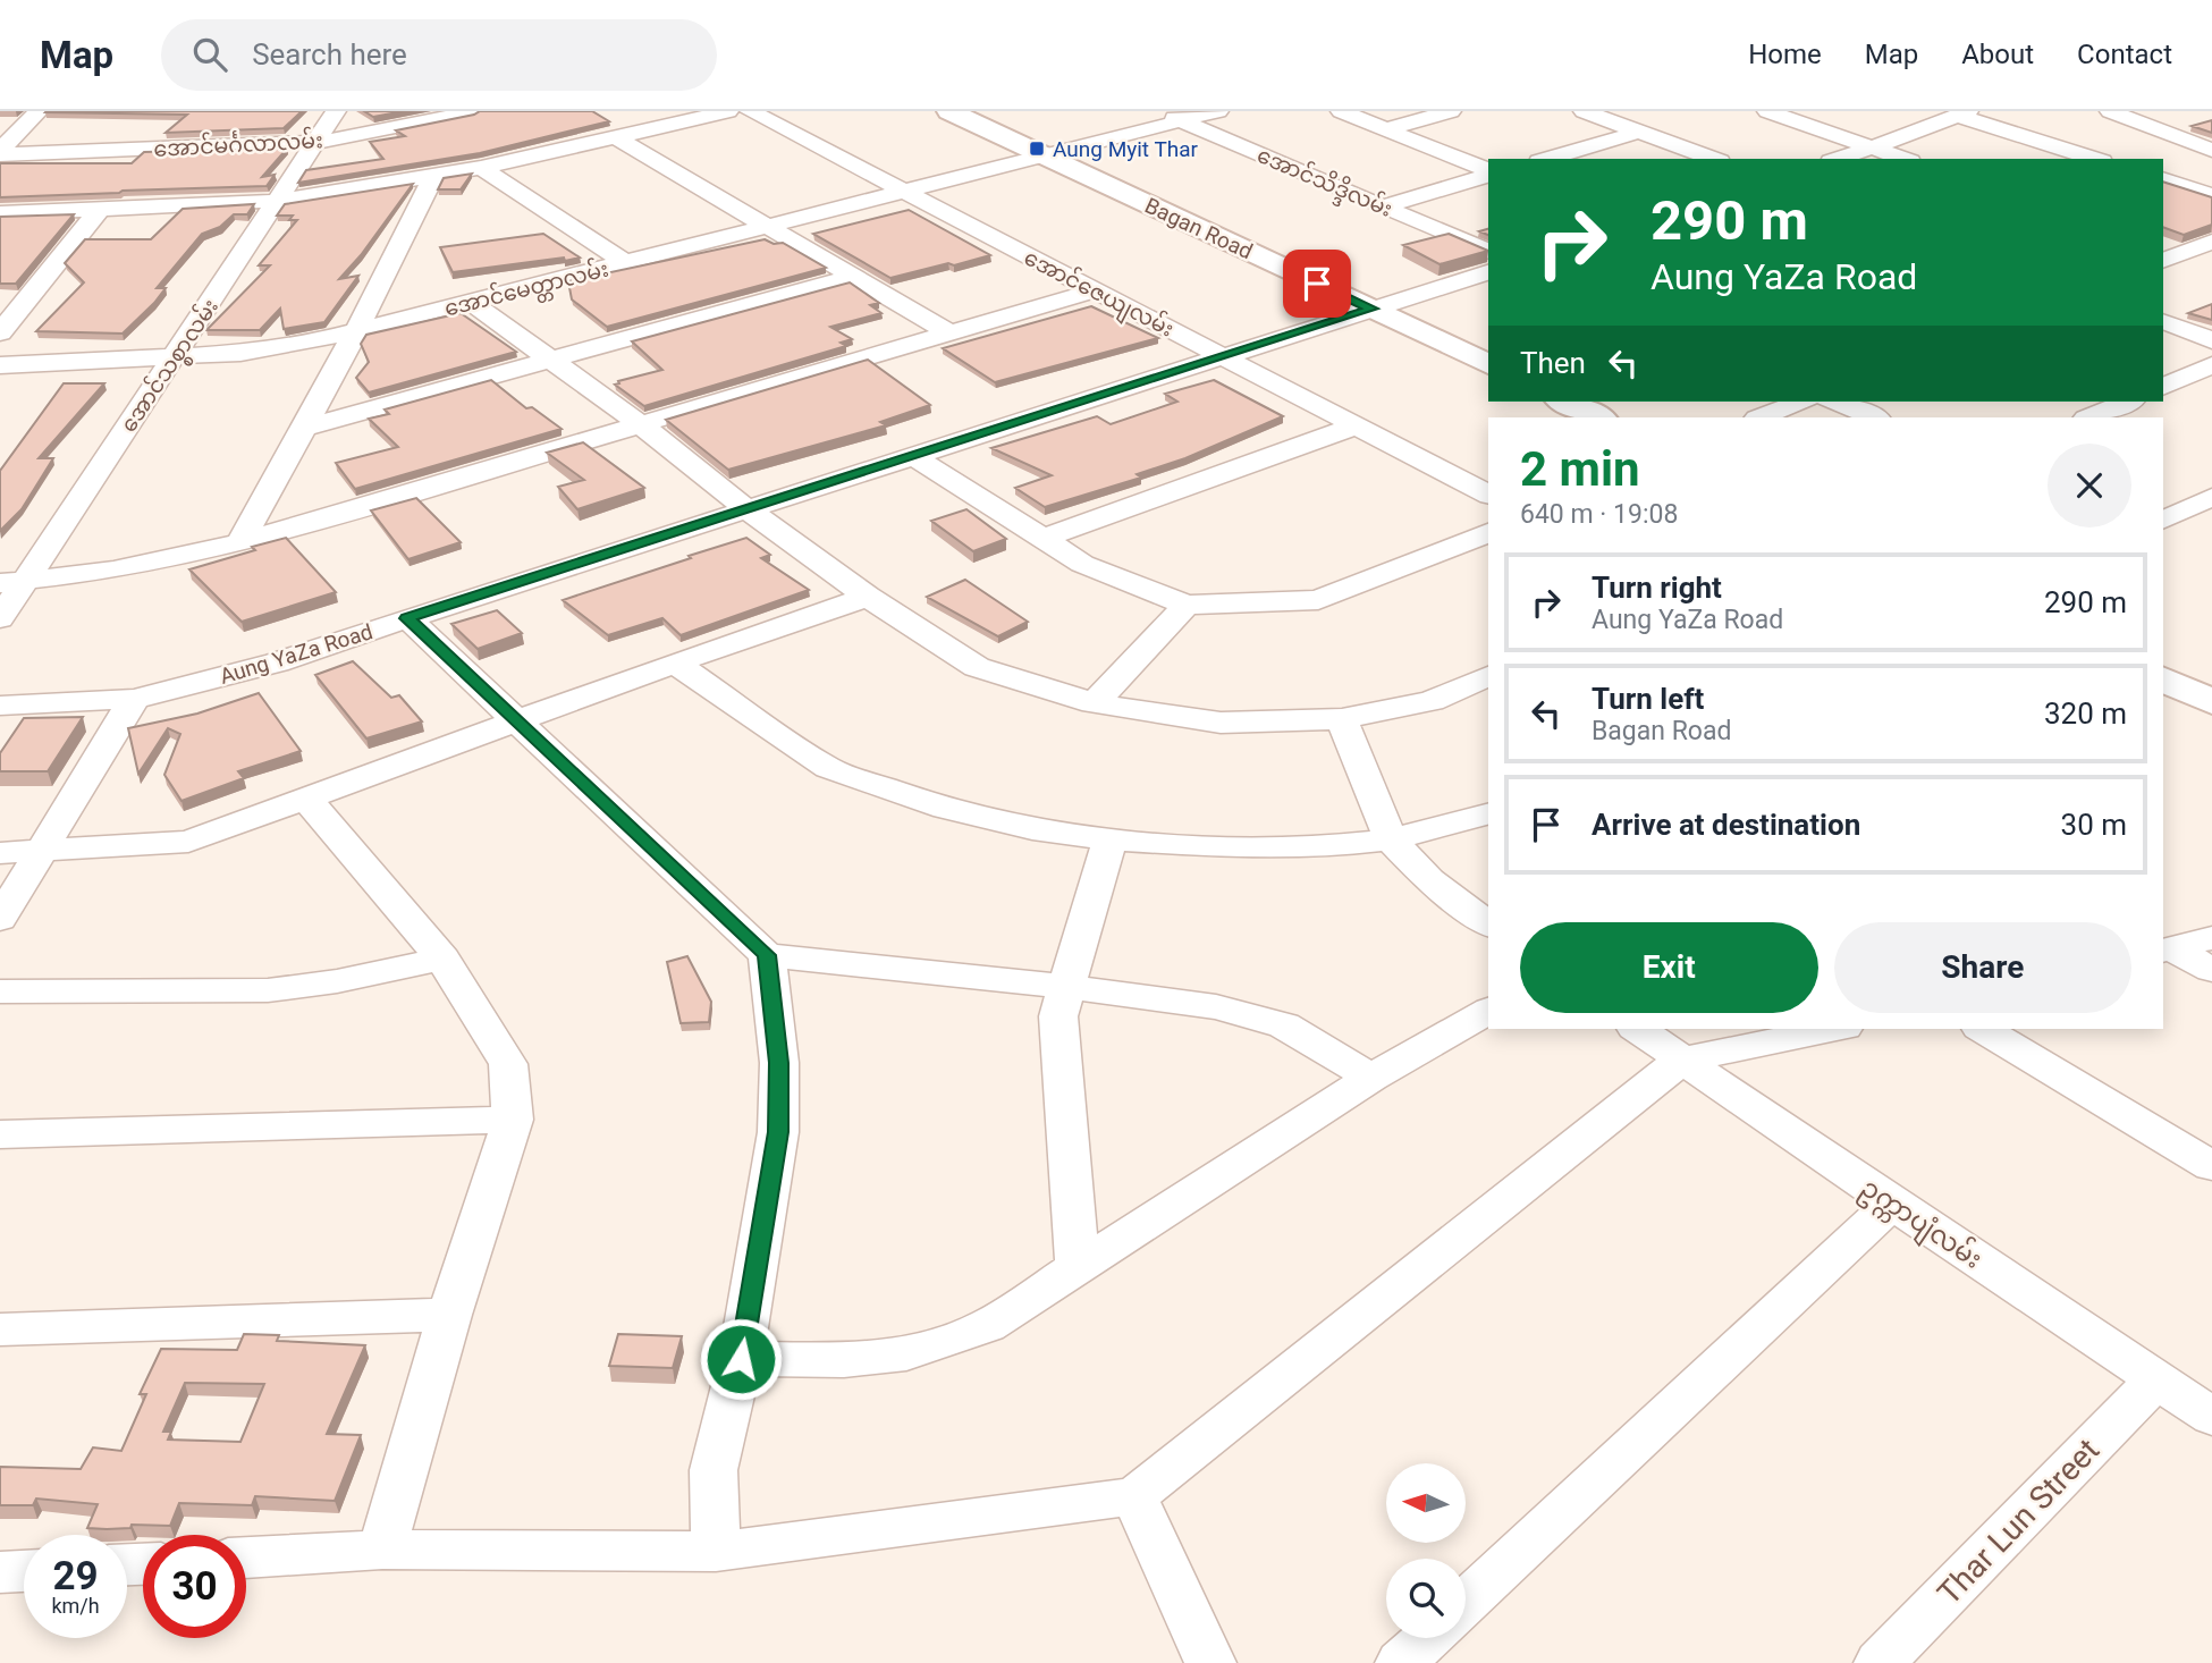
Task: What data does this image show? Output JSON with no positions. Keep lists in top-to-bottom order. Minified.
{"streets":{"street":["အောင်မင်္ဂလာလမ်း","အောင်သိဒ္ဒိလမ်း","Bagan Road","အောင်မေတ္တာလမ်း","အောင်ဇေယျလမ်း","အောင်သစ္စာလမ်း","Aung YaZa Road","ဥက္ကာပျံလမ်း","Thar Lun Street"]},"crossings":[["အောင်မင်္ဂလာလမ်း","အောင်သစ္စာလမ်း"],["Bagan Road","အောင်မေတ္တာလမ်း"],["Bagan Road","Aung YaZa Road"],["အောင်မေတ္တာလမ်း","အောင်ဇေယျလမ်း"],["အောင်မေတ္တာလမ်း","အောင်သစ္စာလမ်း"],["အောင်ဇေယျလမ်း","Aung YaZa Road"],["ဥက္ကာပျံလမ်း","Thar Lun Street"]],"places":{"transit":["Aung Myit Thar"]},"north":"left","page":{"header":"Map","search":"Search here","nav":["Home","Map","About","Contact"],"turn":["290 m","Aung YaZa Road"],"then":"Then","heading":["2 min","640 m · 19:08"],"list":[{"name":"Turn right","note":"Aung YaZa Road","value":"290 m"},{"name":"Turn left","note":"Bagan Road","value":"320 m"},{"name":"Arrive at destination","value":"30 m"}],"buttons":["Exit","Share"],"speed":"29 km/h","limit":"30"}}
